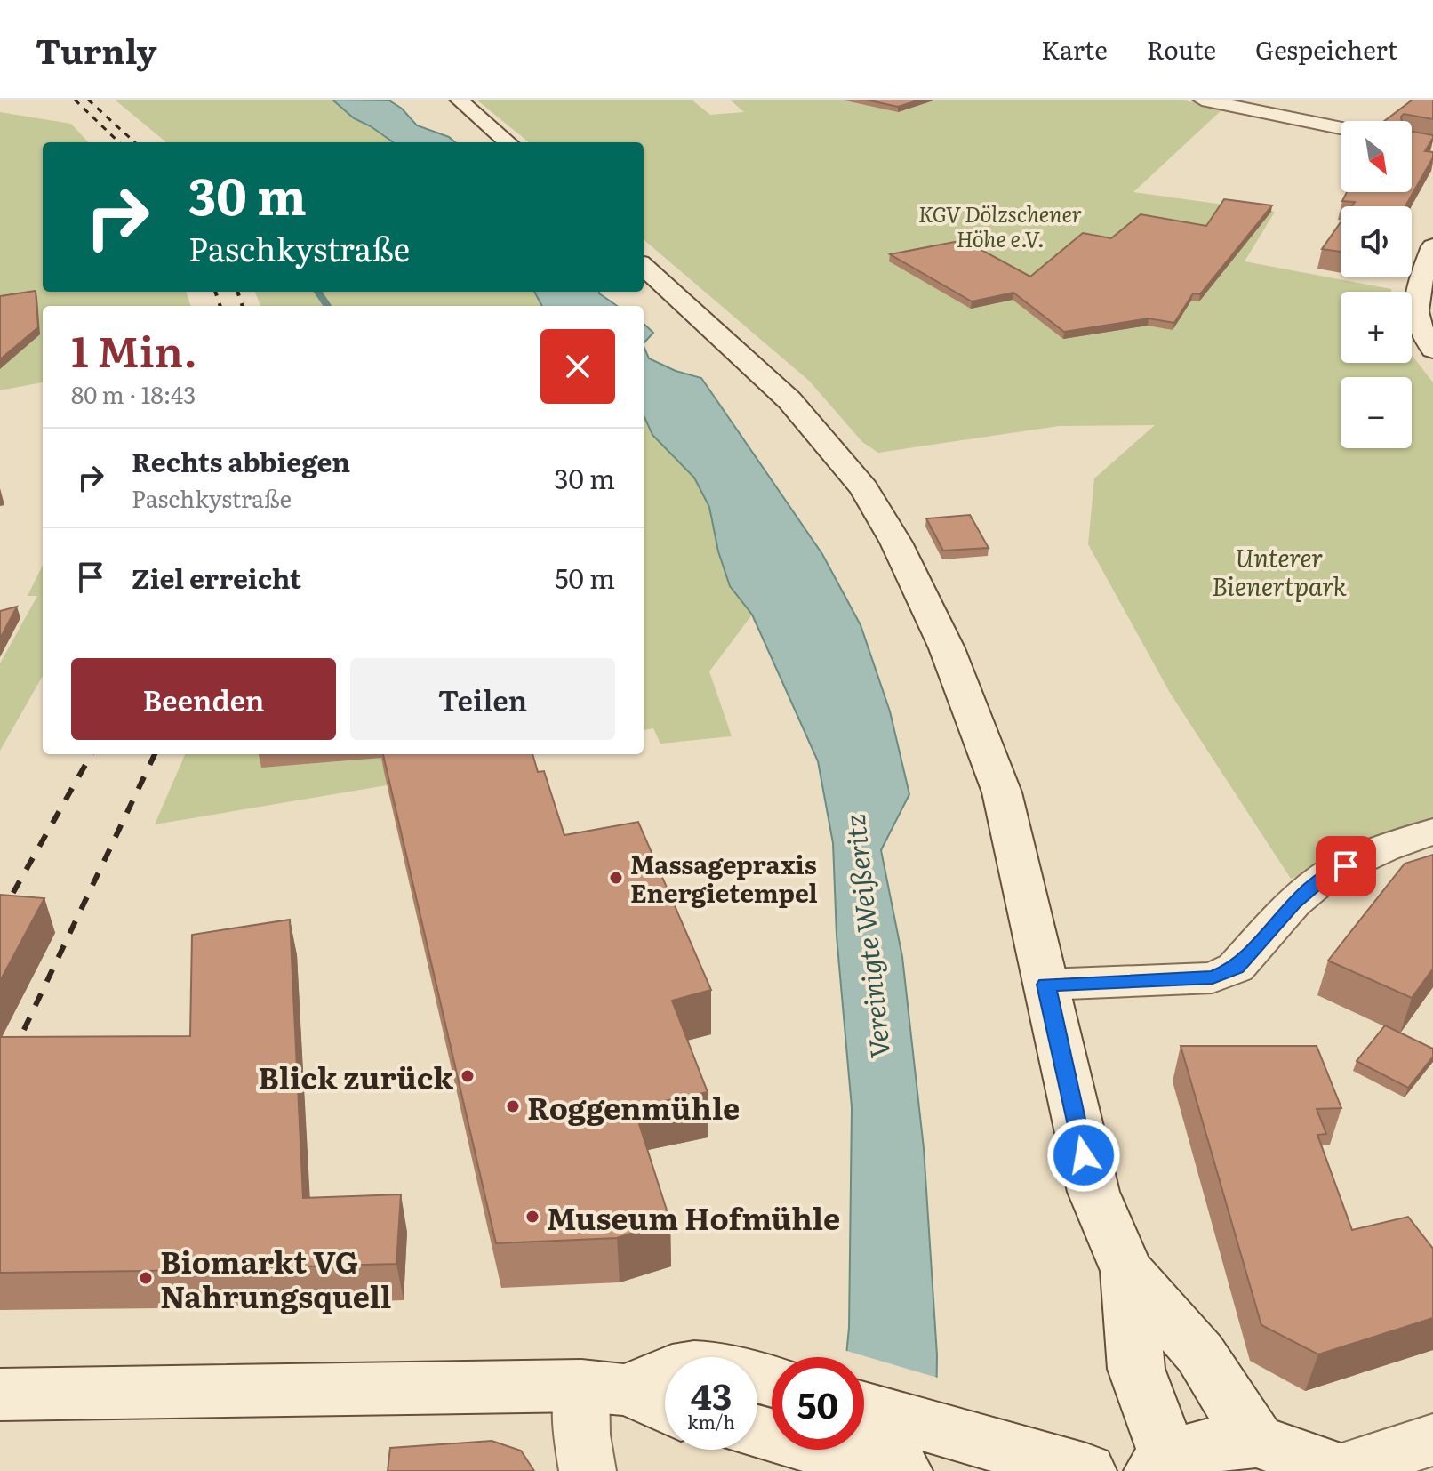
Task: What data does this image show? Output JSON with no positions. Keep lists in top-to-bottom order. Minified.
{"water":["Vereinigte Weißeritz"],"parks":["KGV Dölzschener Höhe e.V.","Unterer Bienertpark"],"places":["Massagepraxis Energietempel","Blick zurück","Roggenmühle","Museum Hofmühle","Biomarkt VG Nahrungsquell"],"north":"bottom right","page":{"header":"Turnly","nav":["Karte","Route","Gespeichert"],"map_buttons":["+","−"],"turn":["30 m","Paschkystraße"],"heading":["1 Min.","80 m · 18:43"],"list":[{"name":"Rechts abbiegen","note":"Paschkystraße","value":"30 m"},{"name":"Ziel erreicht","value":"50 m"}],"buttons":["Beenden","Teilen"],"speed":"43 km/h","limit":"50"}}
